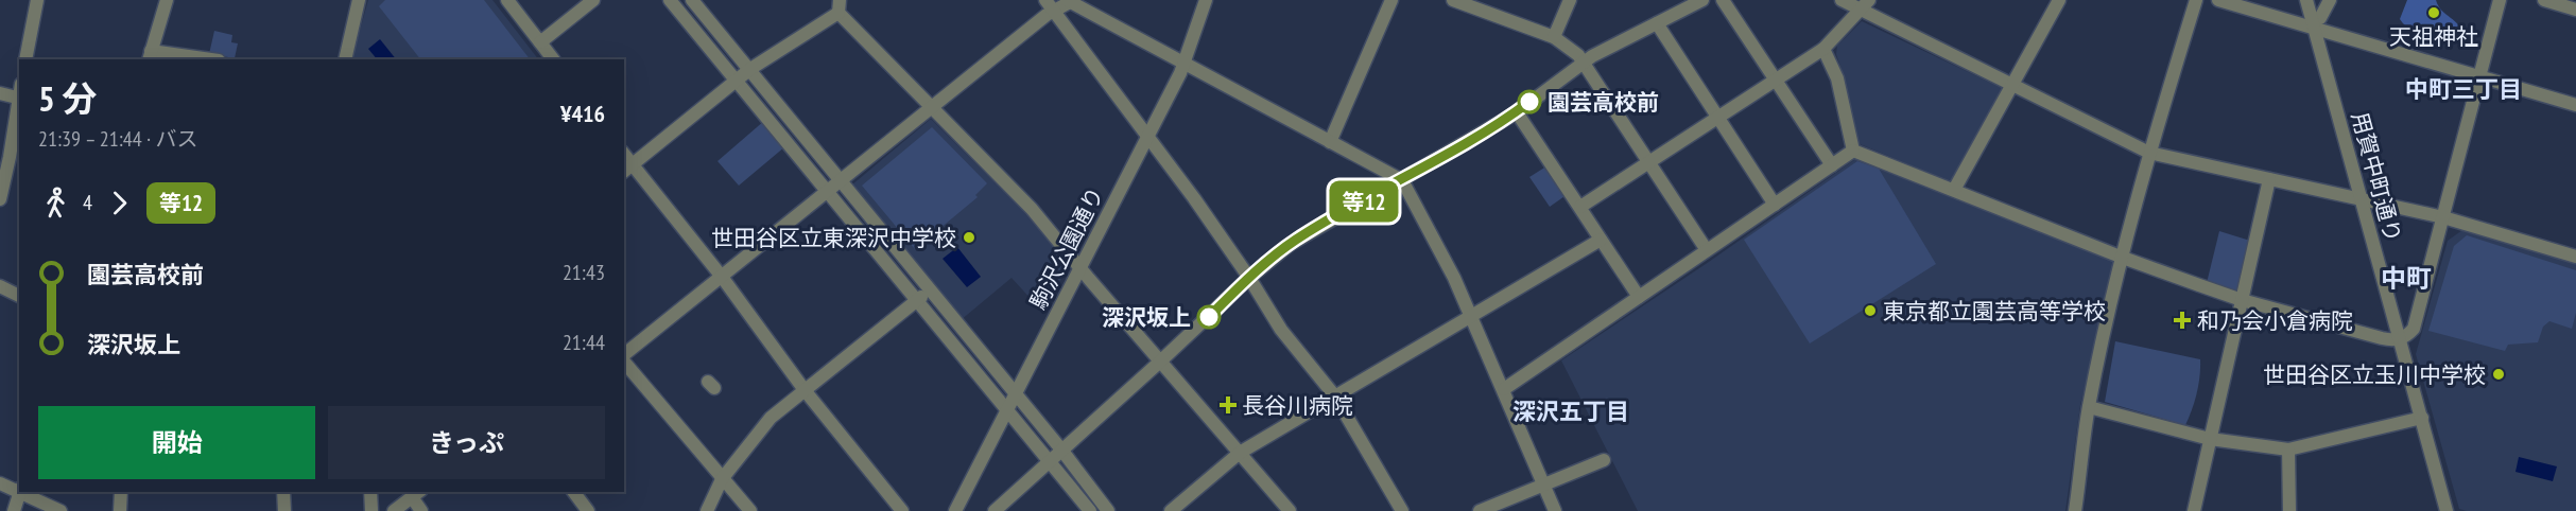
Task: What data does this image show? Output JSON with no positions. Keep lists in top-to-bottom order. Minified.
{"streets":{"street":["用賀中町通り","駒沢公園通り"]},"districts":["中町三丁目","中町","深沢五丁目"],"places":{"other":["天祖神社","園芸高校前","世田谷区立東深沢中学校","東京都立園芸高等学校","深沢坂上","世田谷区立玉川中学校"],"health":["和乃会小倉病院","長谷川病院"]},"lines":["bus line 等12"],"page":{"on_map":"等12","heading":["5 分","21:39 – 21:44 · バス","¥416"],"legs":["4","等12"],"list":[{"name":"園芸高校前","value":"21:43"},{"name":"深沢坂上","value":"21:44"}],"buttons":["開始","きっぷ"]}}
